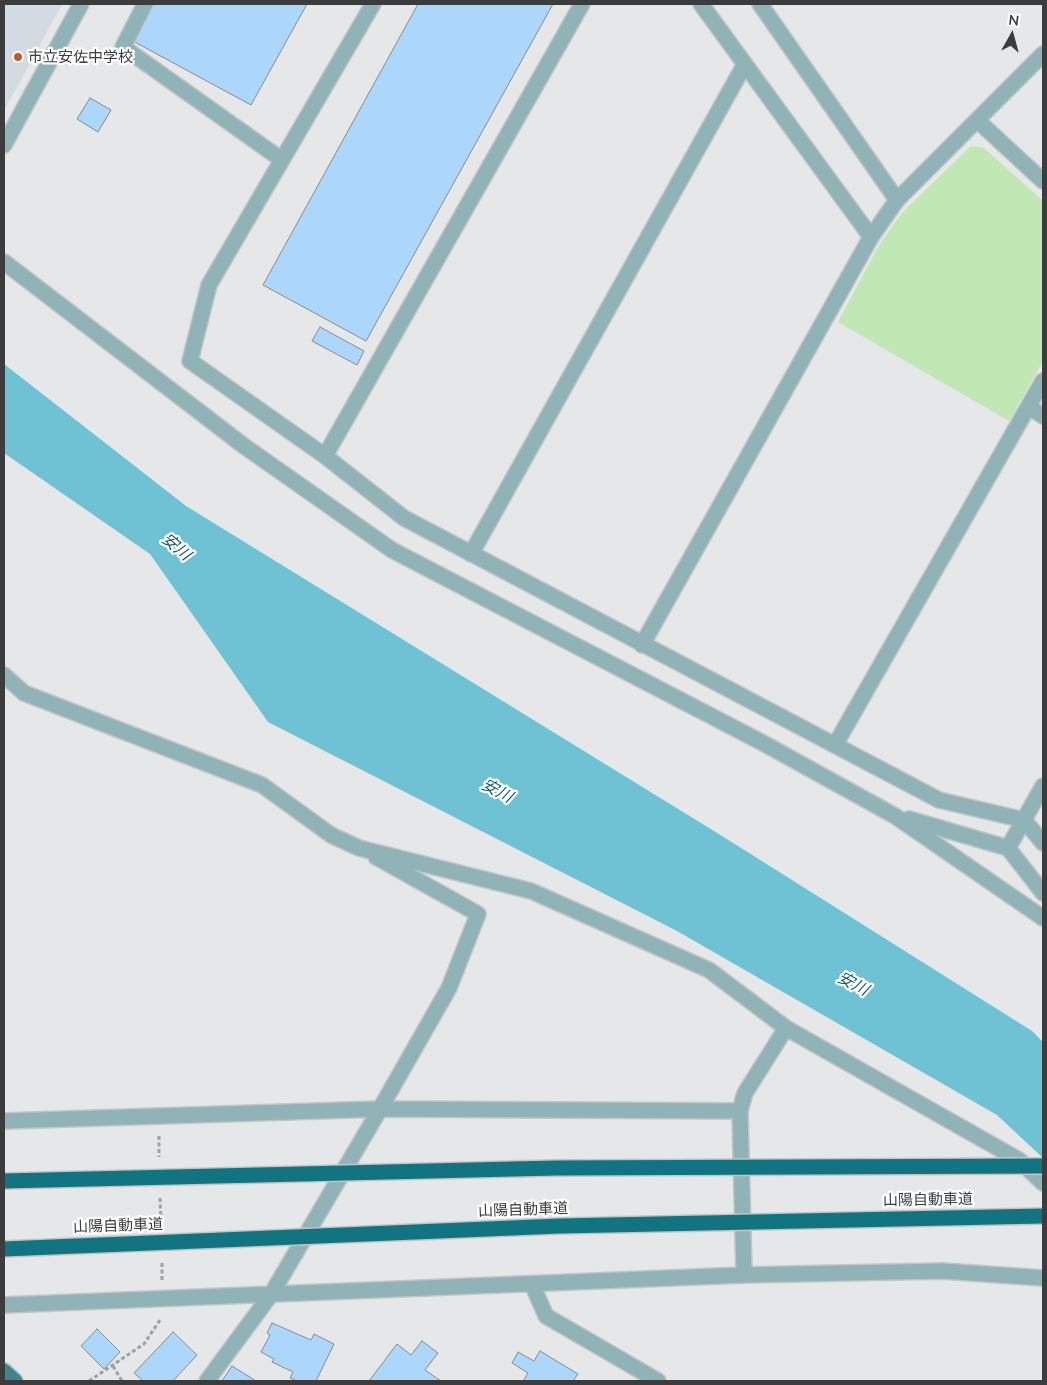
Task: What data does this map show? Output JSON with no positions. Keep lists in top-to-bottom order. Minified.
{"streets":{"highway":["山陽自動車道"]},"water":["安川"],"places":["市立安佐中学校"],"north":"top"}
